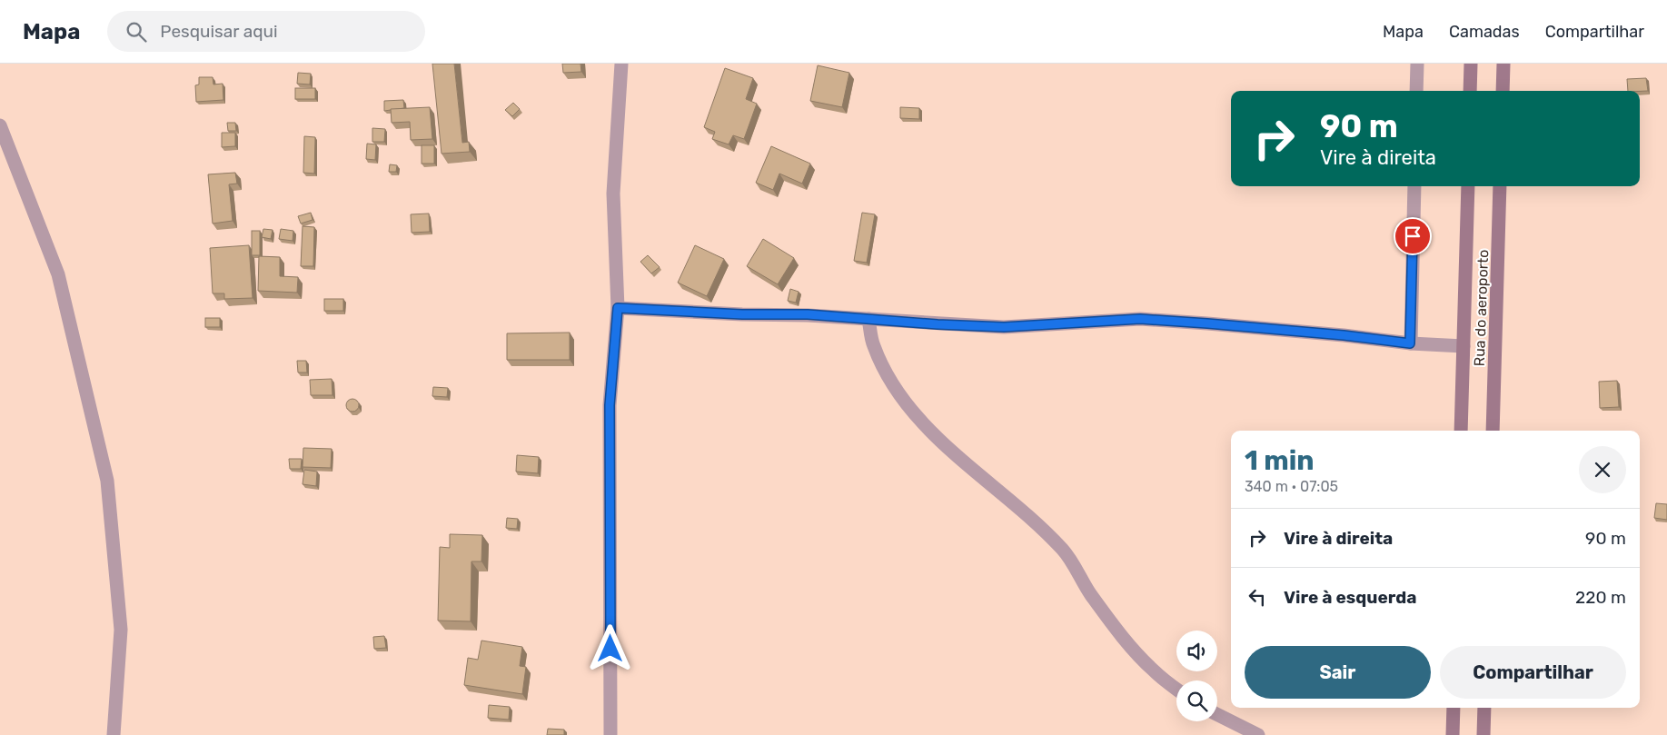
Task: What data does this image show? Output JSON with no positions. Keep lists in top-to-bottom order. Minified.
{"streets":{"main road":["Rua do aeroporto"]},"page":{"header":"Mapa","search":"Pesquisar aqui","nav":["Mapa","Camadas","Compartilhar"],"turn":["90 m","Vire à direita"],"heading":["1 min","340 m · 07:05"],"list":[{"name":"Vire à direita","value":"90 m"},{"name":"Vire à esquerda","value":"220 m"}],"buttons":["Sair","Compartilhar"]}}
